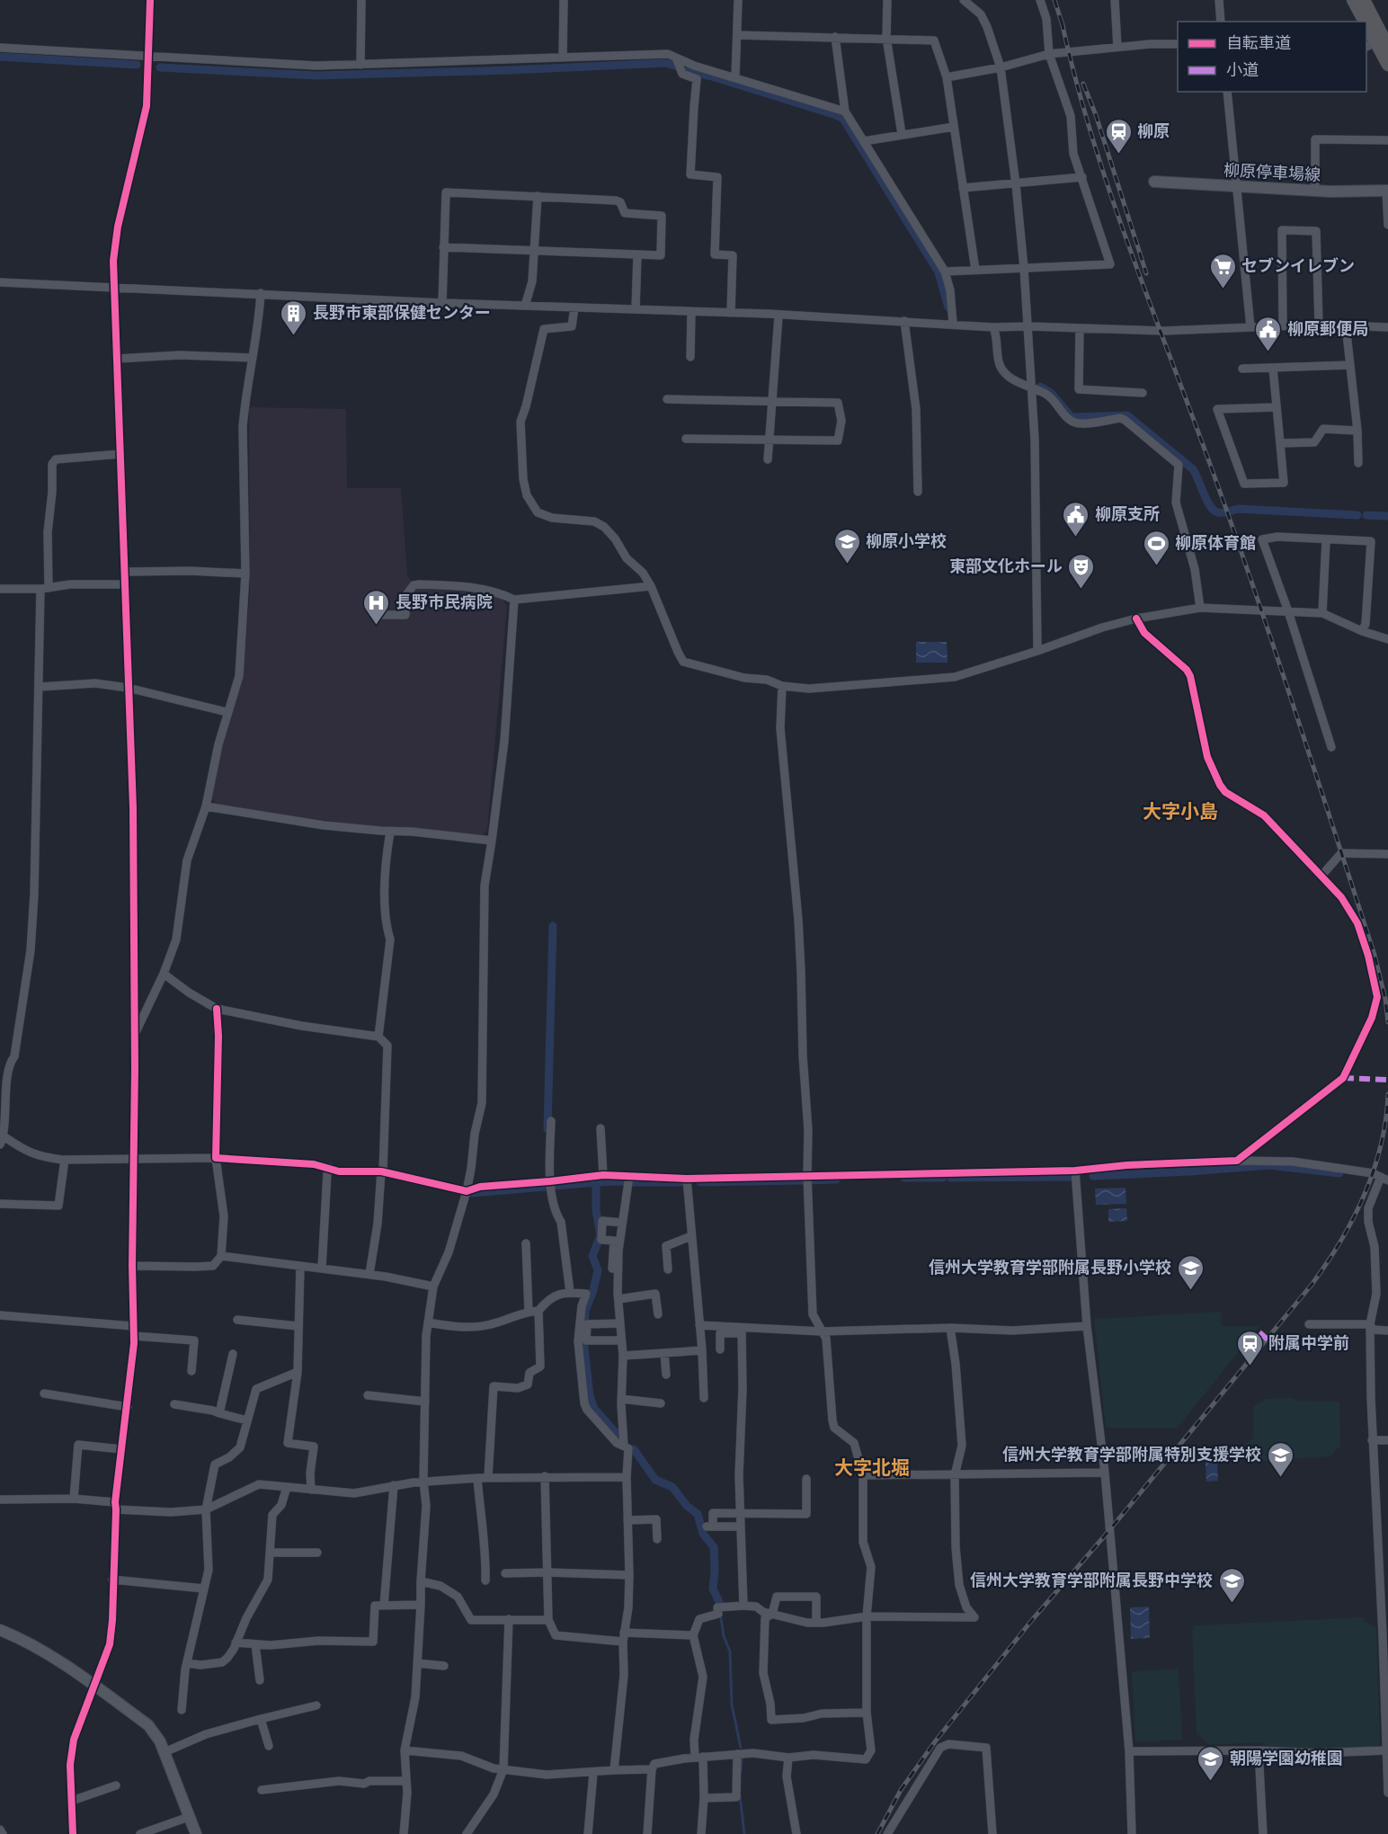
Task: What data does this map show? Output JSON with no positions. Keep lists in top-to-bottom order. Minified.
{"streets":{"main road":["柳原停車場線"]},"districts":["大字小島","大字北堀"],"places":{"station":["柳原","附属中学前"],"supermarket":["セブンイレブン"],"building":["長野市東部保健センター"],"public building":["柳原郵便局","柳原支所"],"school or university":["柳原小学校","信州大学教育学部附属長野小学校","信州大学教育学部附属特別支援学校","信州大学教育学部附属長野中学校","朝陽学園幼稚園"],"sports":["柳原体育館"],"theatre":["東部文化ホール"],"hospital":["長野市民病院"]},"legend":["自転車道","小道"]}
